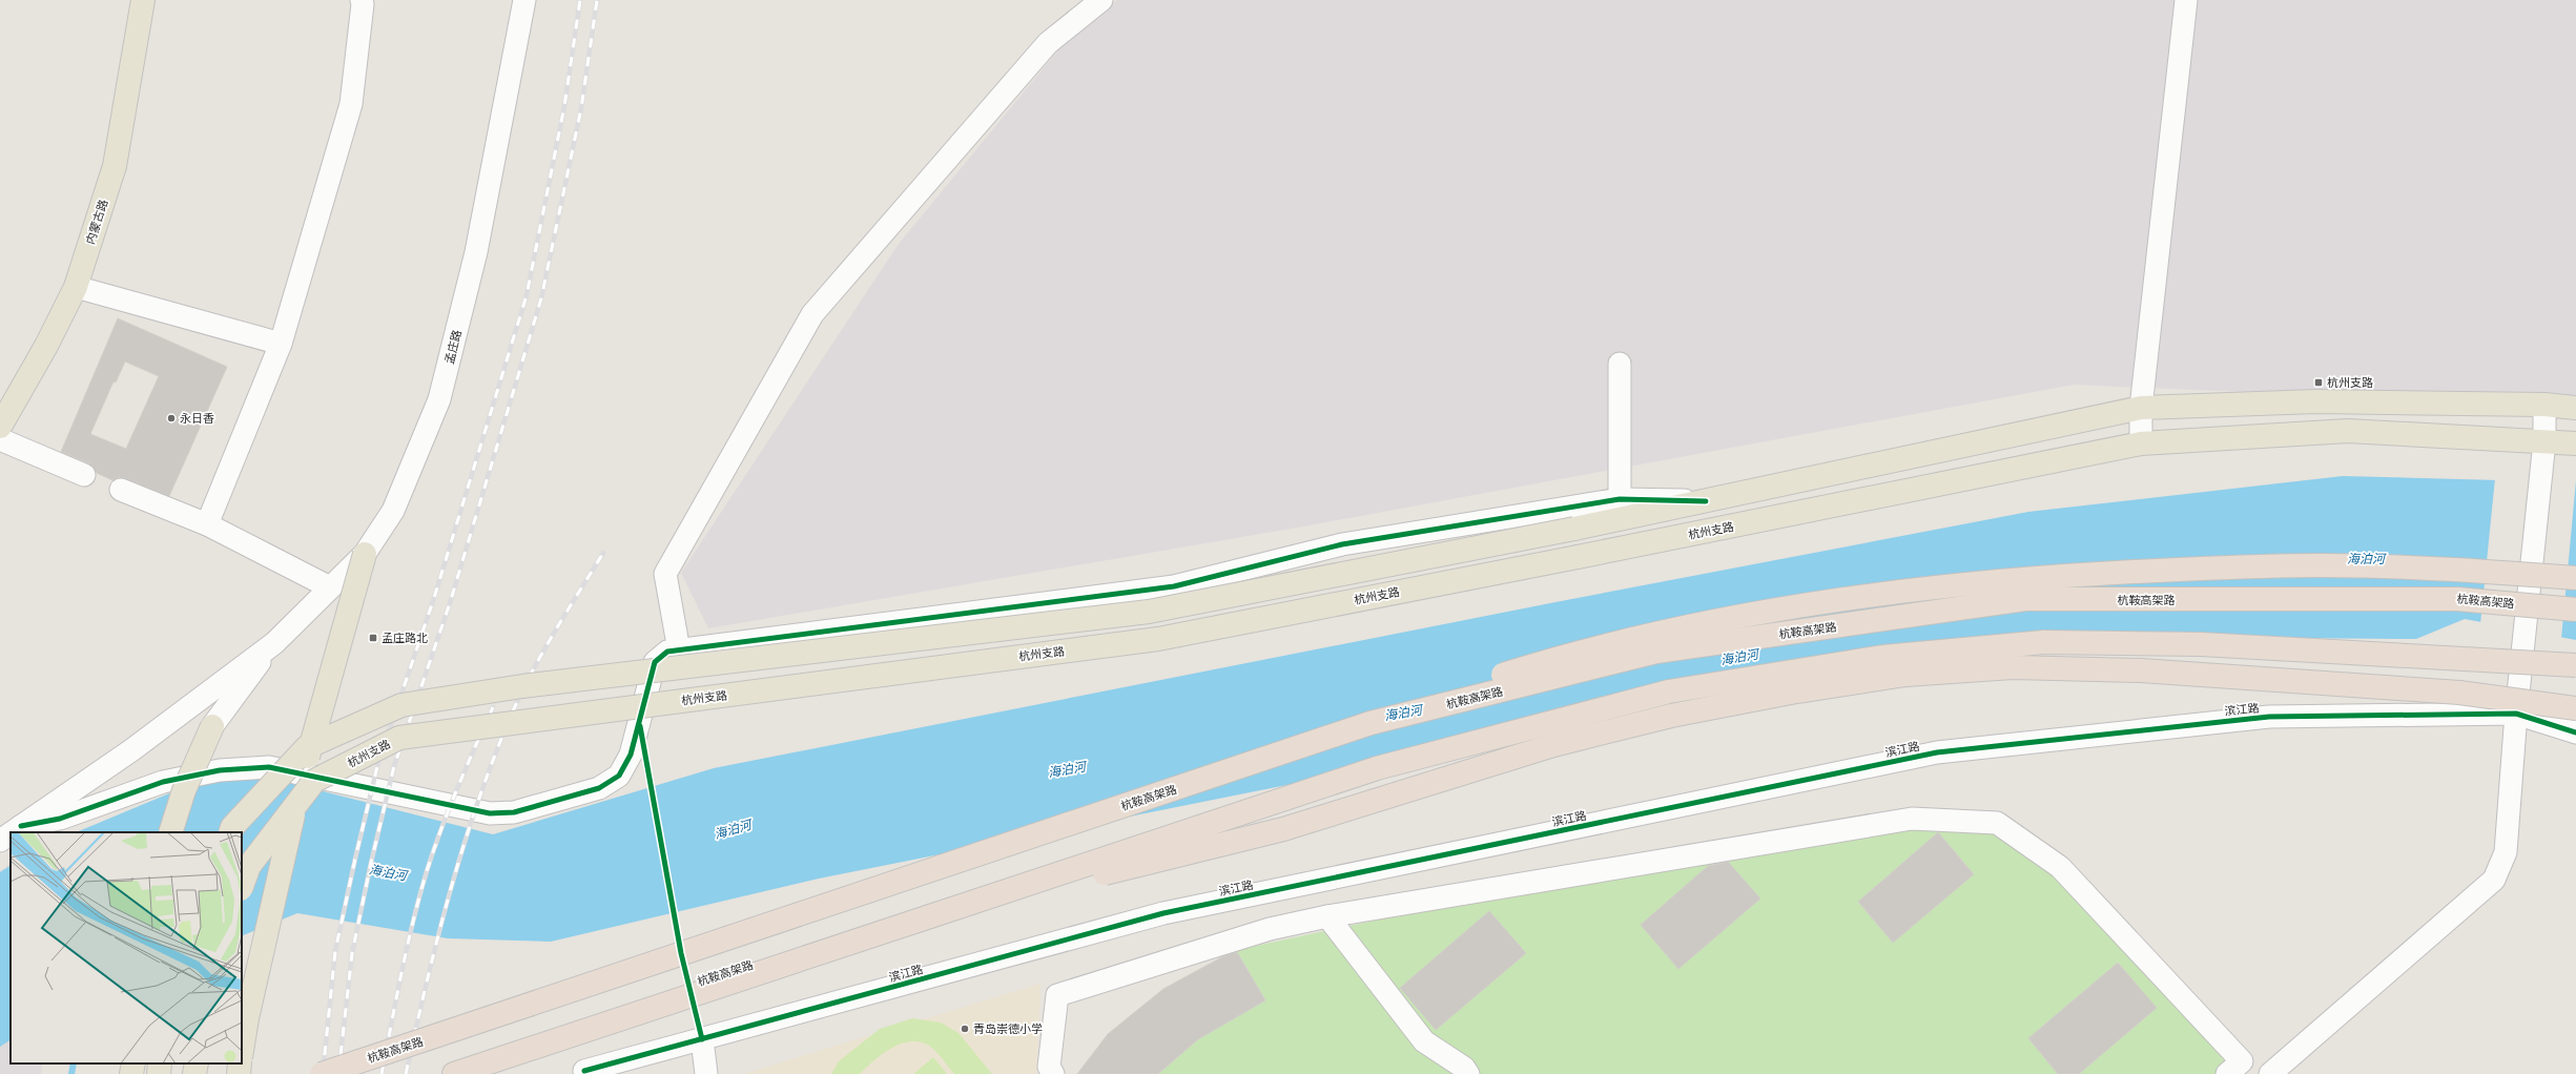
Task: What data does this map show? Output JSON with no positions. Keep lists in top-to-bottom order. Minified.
{"streets":{"highway":["杭鞍高架路"],"main road":["内蒙古路","杭州支路"],"street":["孟庄路","滨江路"]},"water":["海泊河"],"places":{"transit":["杭州支路","孟庄路北"],"other":["永日香","青岛崇德小学"]}}
